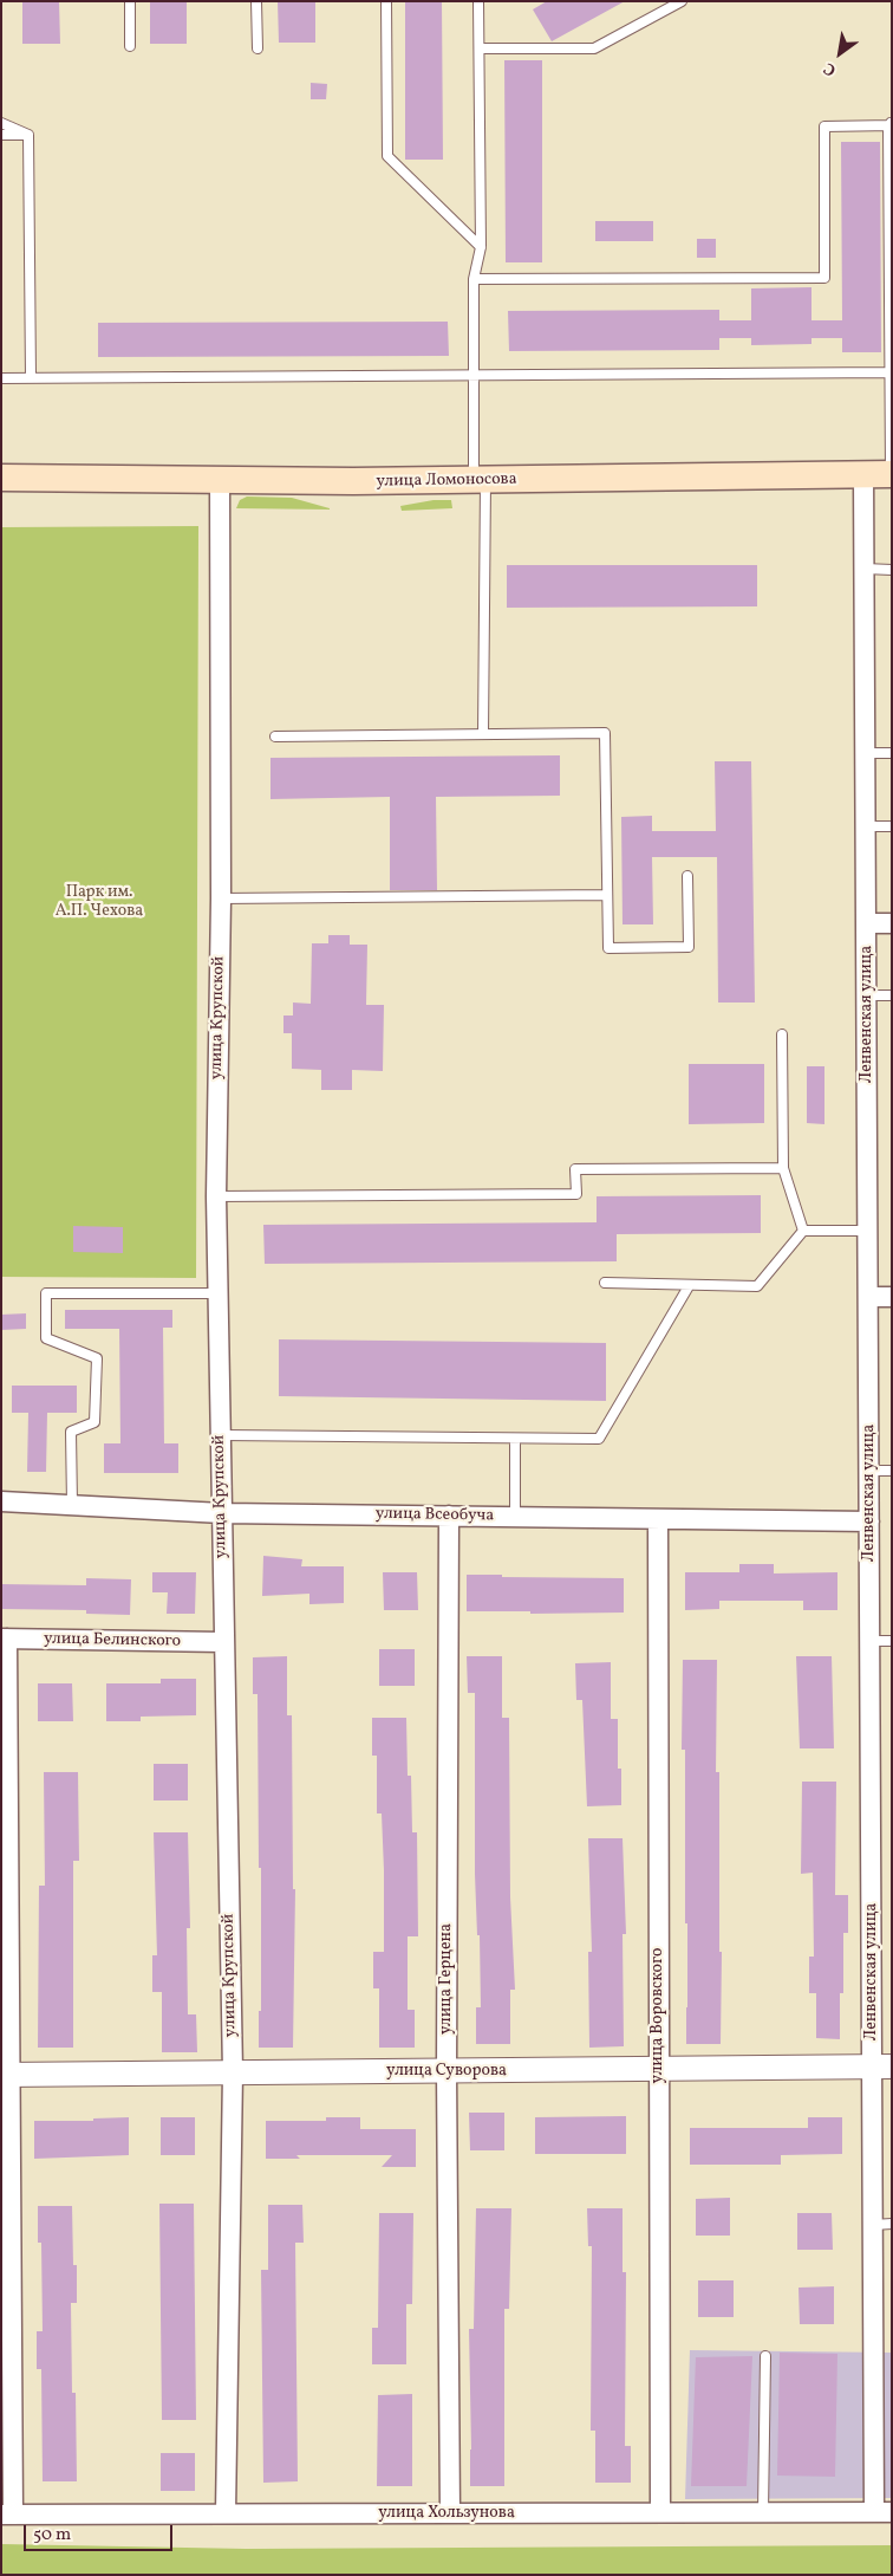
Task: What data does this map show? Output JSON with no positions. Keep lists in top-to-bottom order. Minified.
{"streets":{"main road":["улица Ломоносова"],"street":["Ленвенская улица","улица Крупской","улица Всеобуча","улица Белинского","улица Герцена","улица Воровского","улица Суворова","улица Хользунова"]},"crossings":[["улица Ломоносова","Ленвенская улица"],["улица Ломоносова","улица Крупской"],["Ленвенская улица","улица Всеобуча"],["Ленвенская улица","улица Суворова"],["Ленвенская улица","улица Хользунова"],["улица Крупской","улица Всеобуча"],["улица Крупской","улица Белинского"],["улица Крупской","улица Суворова"],["улица Крупской","улица Хользунова"],["улица Всеобуча","улица Герцена"],["улица Всеобуча","улица Воровского"],["улица Герцена","улица Суворова"],["улица Герцена","улица Хользунова"],["улица Воровского","улица Суворова"],["улица Воровского","улица Хользунова"]],"parks":["Парк им. А.П. Чехова"],"scale_bar":"50 m","north":"bottom left"}
